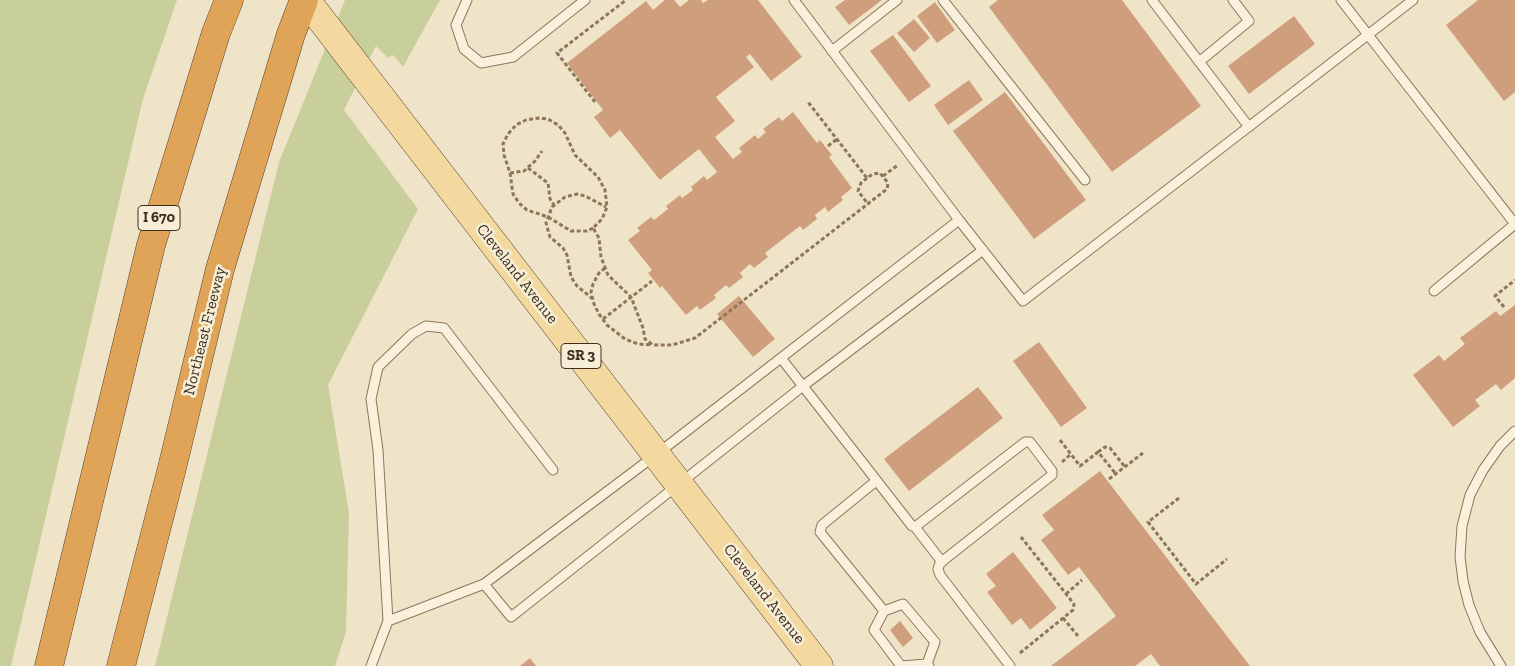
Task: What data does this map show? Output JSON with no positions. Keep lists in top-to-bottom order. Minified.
{"streets":{"highway":["I 670","Northeast Freeway"],"main road":["Cleveland Avenue","SR 3"]},"crossings":[["Cleveland Avenue","Northeast Freeway"]]}
